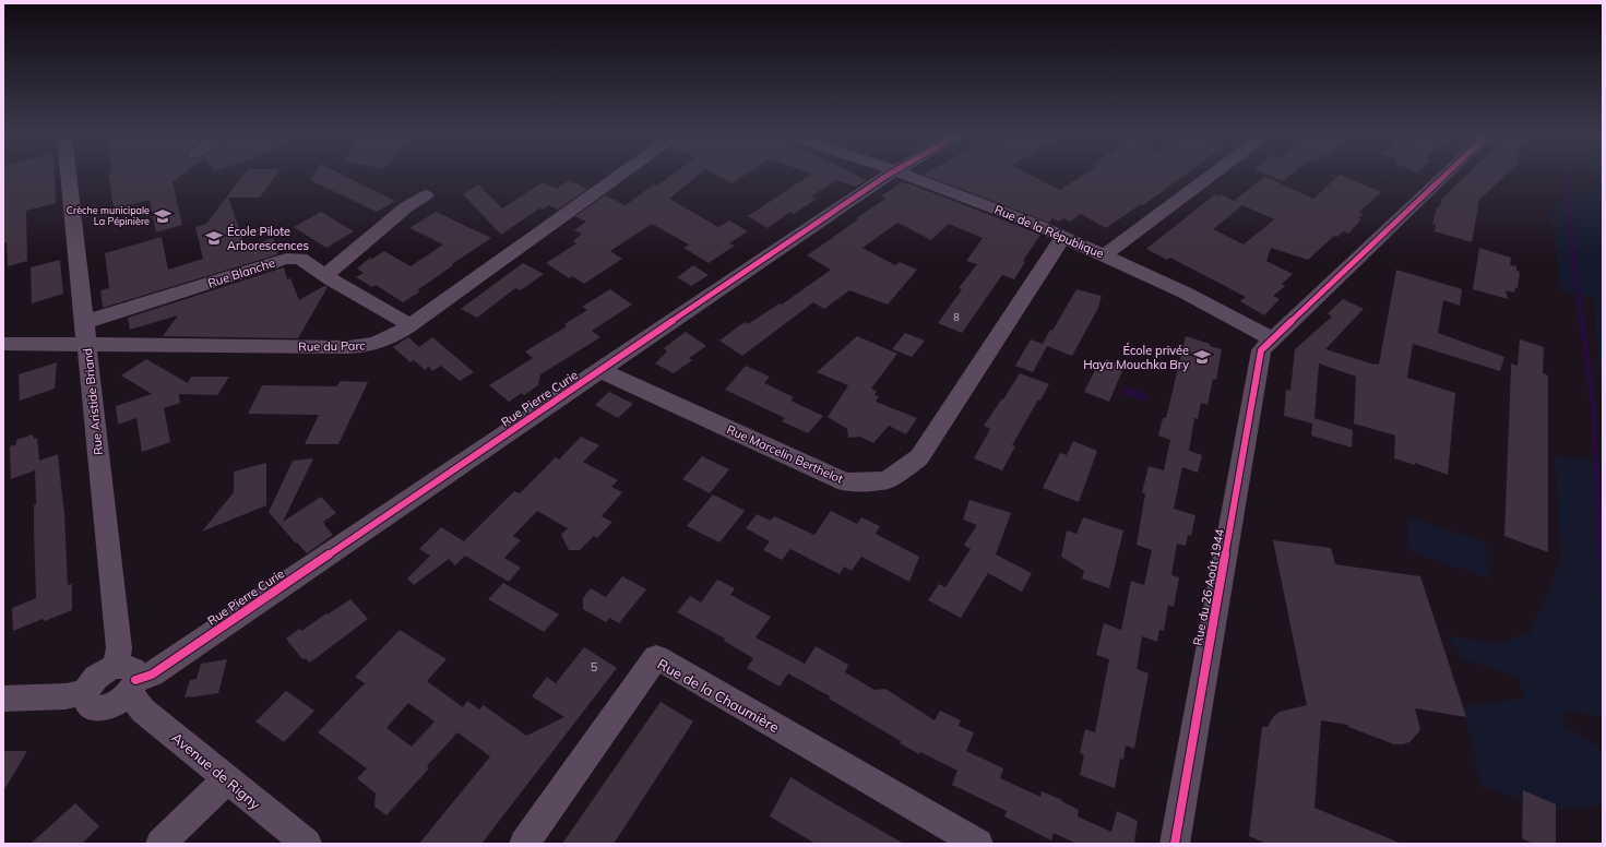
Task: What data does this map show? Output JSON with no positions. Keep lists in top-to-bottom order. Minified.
{"streets":{"street":["Rue de la République","Rue Blanche","Rue du Parc","Rue Pierre Curie","Rue Aristide Briand","Rue Marcelin Berthelot","Rue du 26 Août 1944","Rue de la Chaumière","Avenue de Rigny"]},"crossings":[["Rue de la République","Rue Marcelin Berthelot"],["Rue de la République","Rue du 26 Août 1944"],["Rue Blanche","Rue du Parc"],["Rue Blanche","Rue Aristide Briand"],["Rue du Parc","Rue Aristide Briand"],["Rue Pierre Curie","Rue Aristide Briand"],["Rue Pierre Curie","Rue Marcelin Berthelot"],["Rue Pierre Curie","Avenue de Rigny"],["Rue Aristide Briand","Avenue de Rigny"]],"places":{"school or university":["Crèche municipale La Pépinière","École Pilote Arborescences","École privée Haya Mouchka Bry"]},"house_numbers":["8","5"]}
